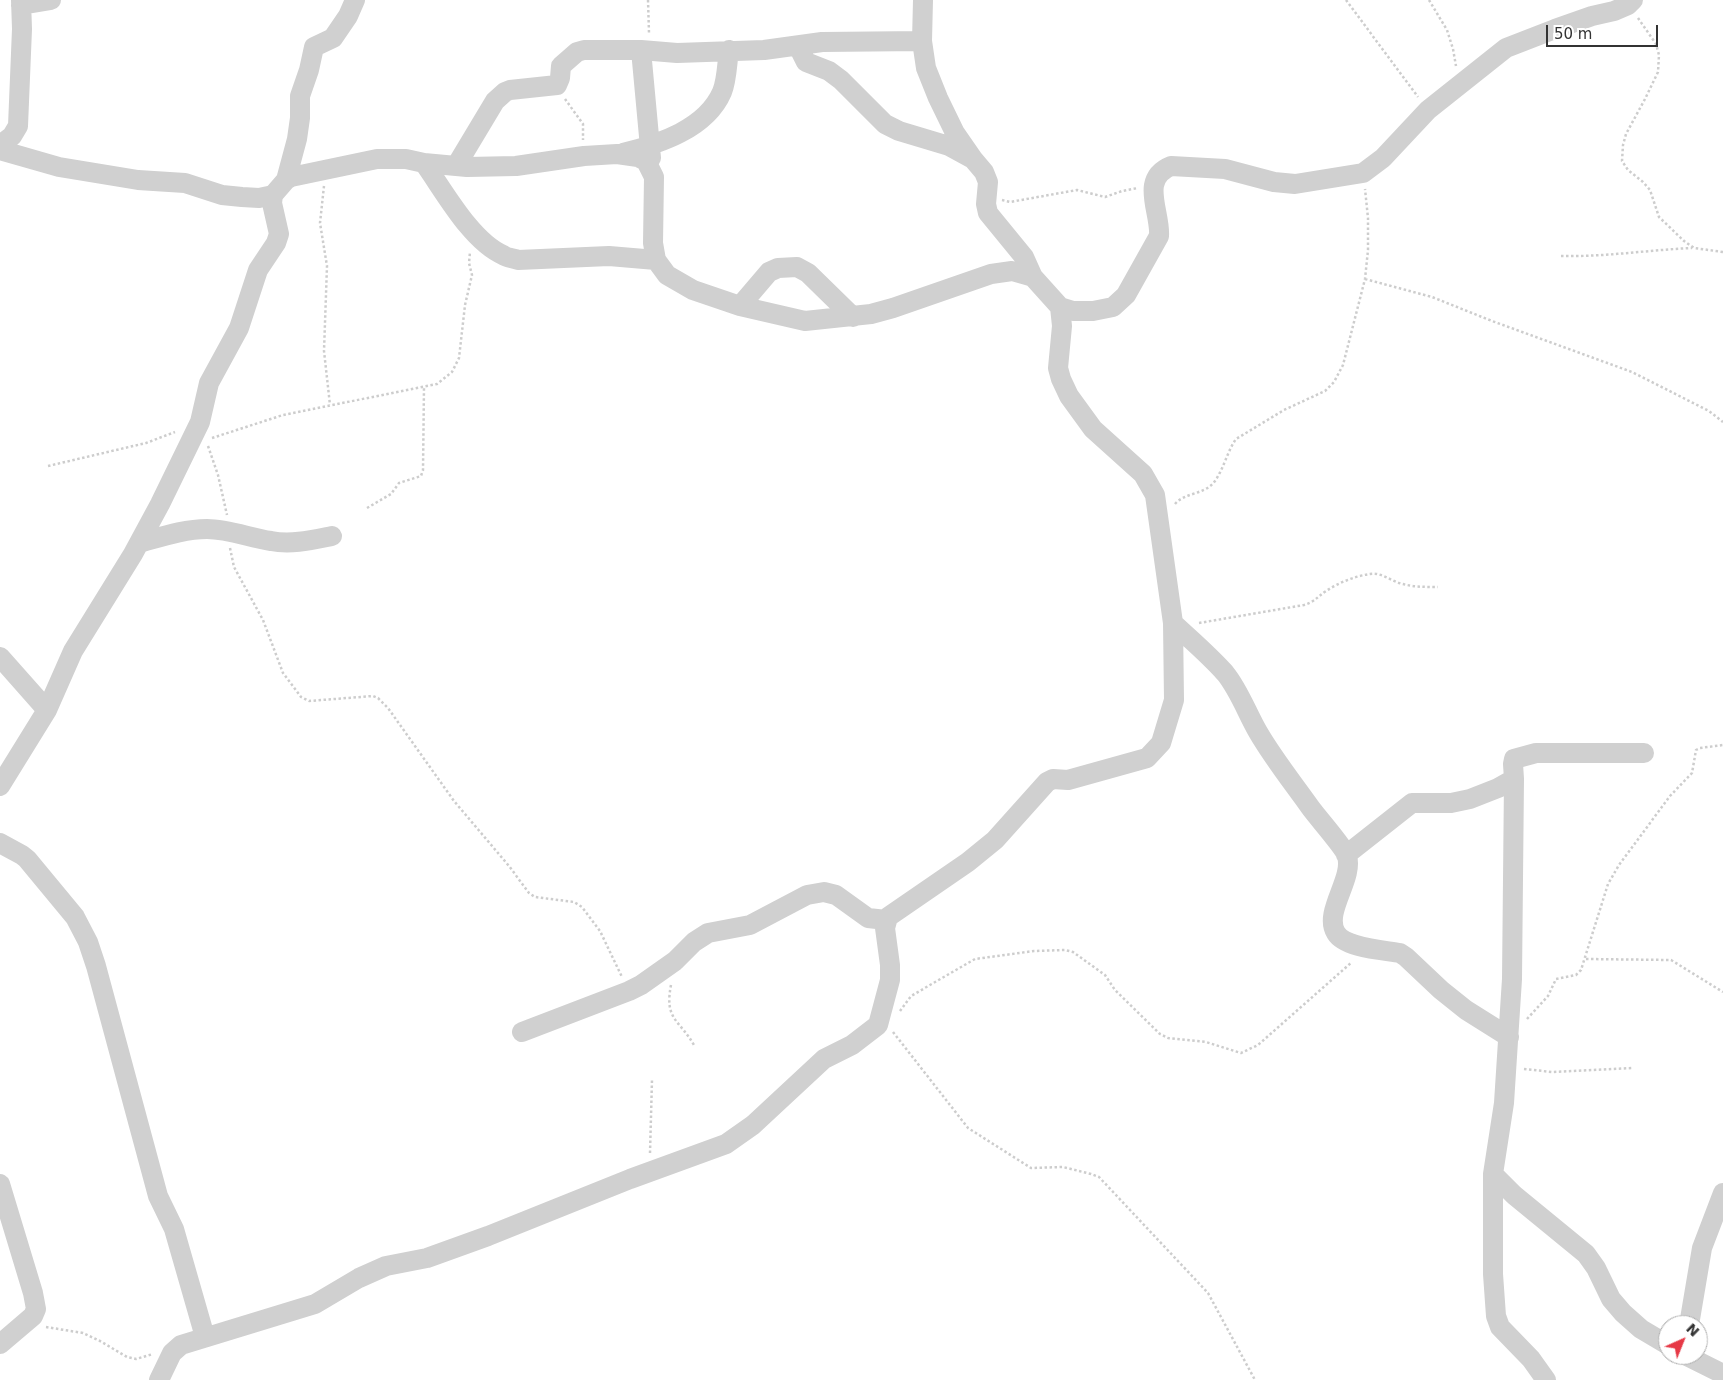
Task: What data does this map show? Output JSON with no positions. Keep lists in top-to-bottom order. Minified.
{"scale_bar":"50 m","north":"top right"}
